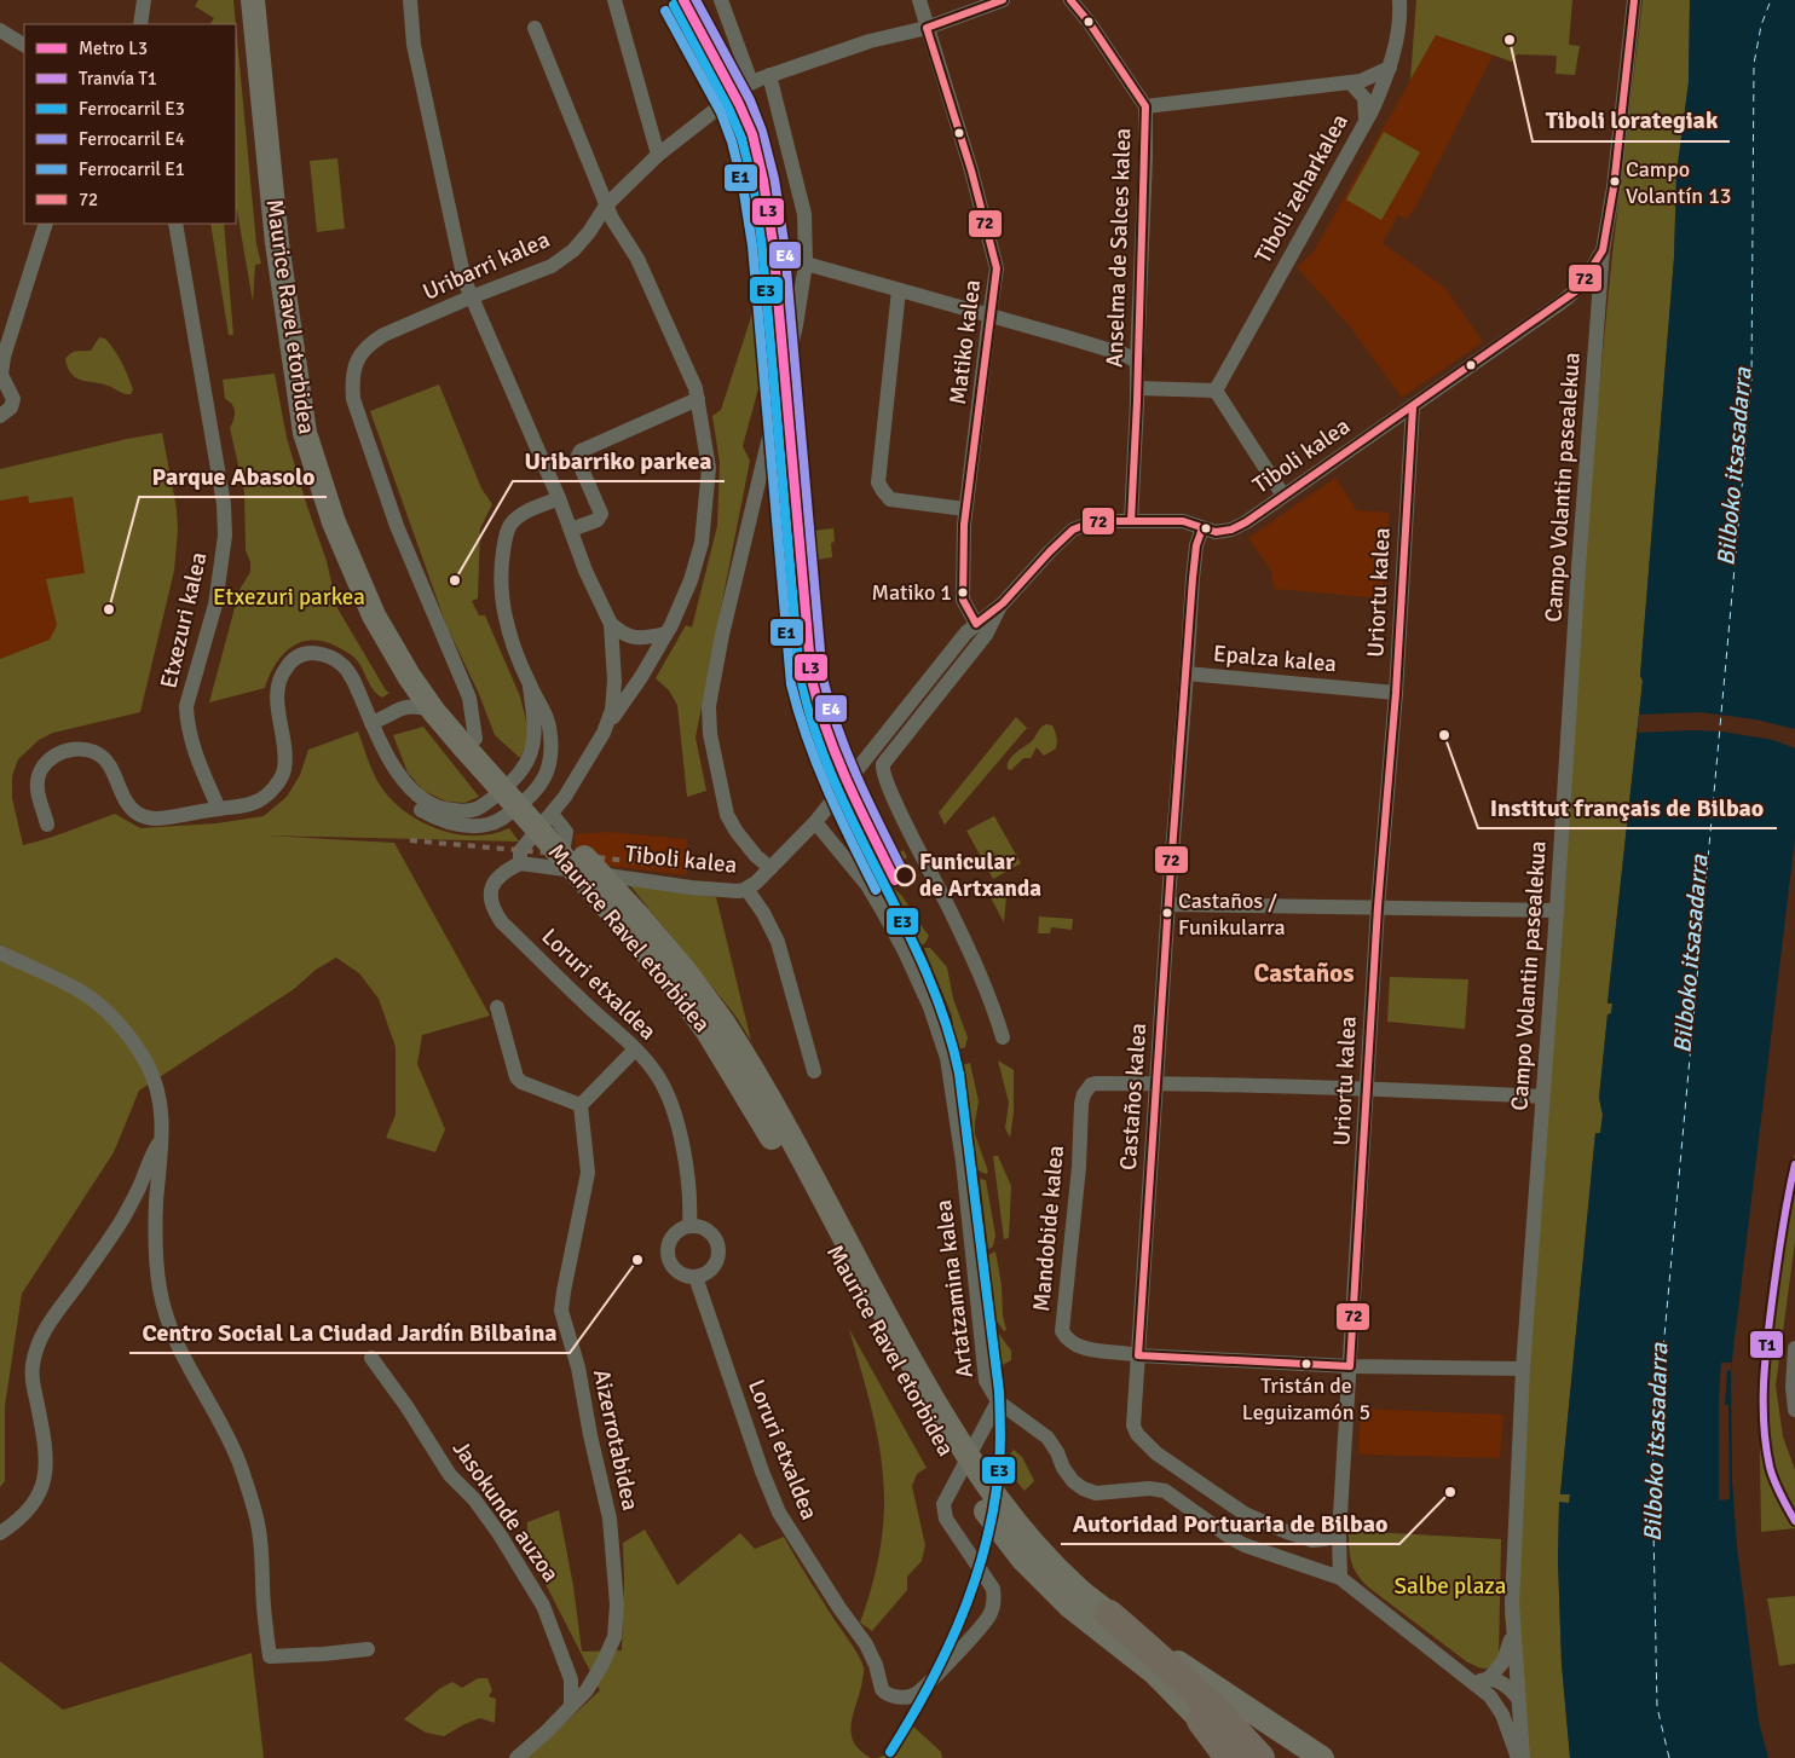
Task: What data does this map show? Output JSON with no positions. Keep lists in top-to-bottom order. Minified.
{"streets":{"highway":["Maurice Ravel etorbidea"],"street":["Tiboli zeharkalea","Anselma de Salces kalea","Uribarri kalea","Matiko kalea","Tiboli kalea","Campo Volantin pasealekua","Uriortu kalea","Etxezuri kalea","Epalza kalea","Loruri etxaldea","Castaños kalea","Mandobide kalea","Artatzamina kalea","Aizerrotabidea","Jasokunde auzoa"]},"crossings":[["Anselma de Salces kalea","Tiboli kalea"],["Uribarri kalea","Maurice Ravel etorbidea"],["Uribarri kalea","Matiko kalea"],["Matiko kalea","Tiboli kalea"],["Tiboli kalea","Campo Volantin pasealekua"],["Tiboli kalea","Uriortu kalea"],["Tiboli kalea","Loruri etxaldea"],["Tiboli kalea","Castaños kalea"],["Tiboli kalea","Artatzamina kalea"],["Uriortu kalea","Epalza kalea"],["Uriortu kalea","Castaños kalea"],["Epalza kalea","Castaños kalea"],["Loruri etxaldea","Artatzamina kalea"],["Castaños kalea","Mandobide kalea"],["Aizerrotabidea","Jasokunde auzoa"]],"districts":["Castaños"],"water":["Bilboko itsasadarra"],"parks":["Etxezuri parkea","Salbe plaza"],"places":["Tiboli lorategiak","Campo Volantín 13","Uribarriko parkea","Matiko 1","Parque Abasolo","Institut français de Bilbao","Funicular de Artxanda","Castaños / Funikularra","Centro Social La Ciudad Jardín Bilbaina","Tristán de Leguizamón 5","Autoridad Portuaria de Bilbao"],"lines":["metro line L3","rail line E4","transit line 72","rail line E3","rail line E1","tram line T1"],"legend":["Metro L3","Tranvía T1","Ferrocarril E3","Ferrocarril E4","Ferrocarril E1","72"]}
